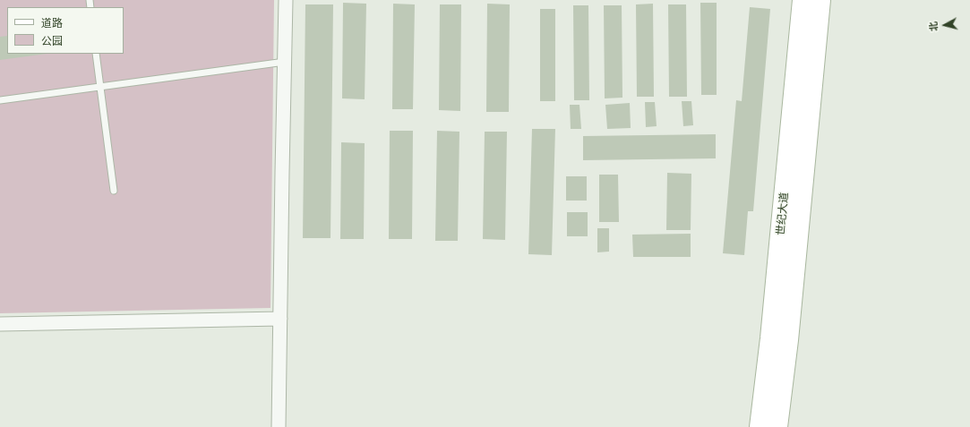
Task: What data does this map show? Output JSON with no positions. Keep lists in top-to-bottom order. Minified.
{"streets":{"main road":["世纪大道"]},"legend":["道路","公园"],"north":"left"}
